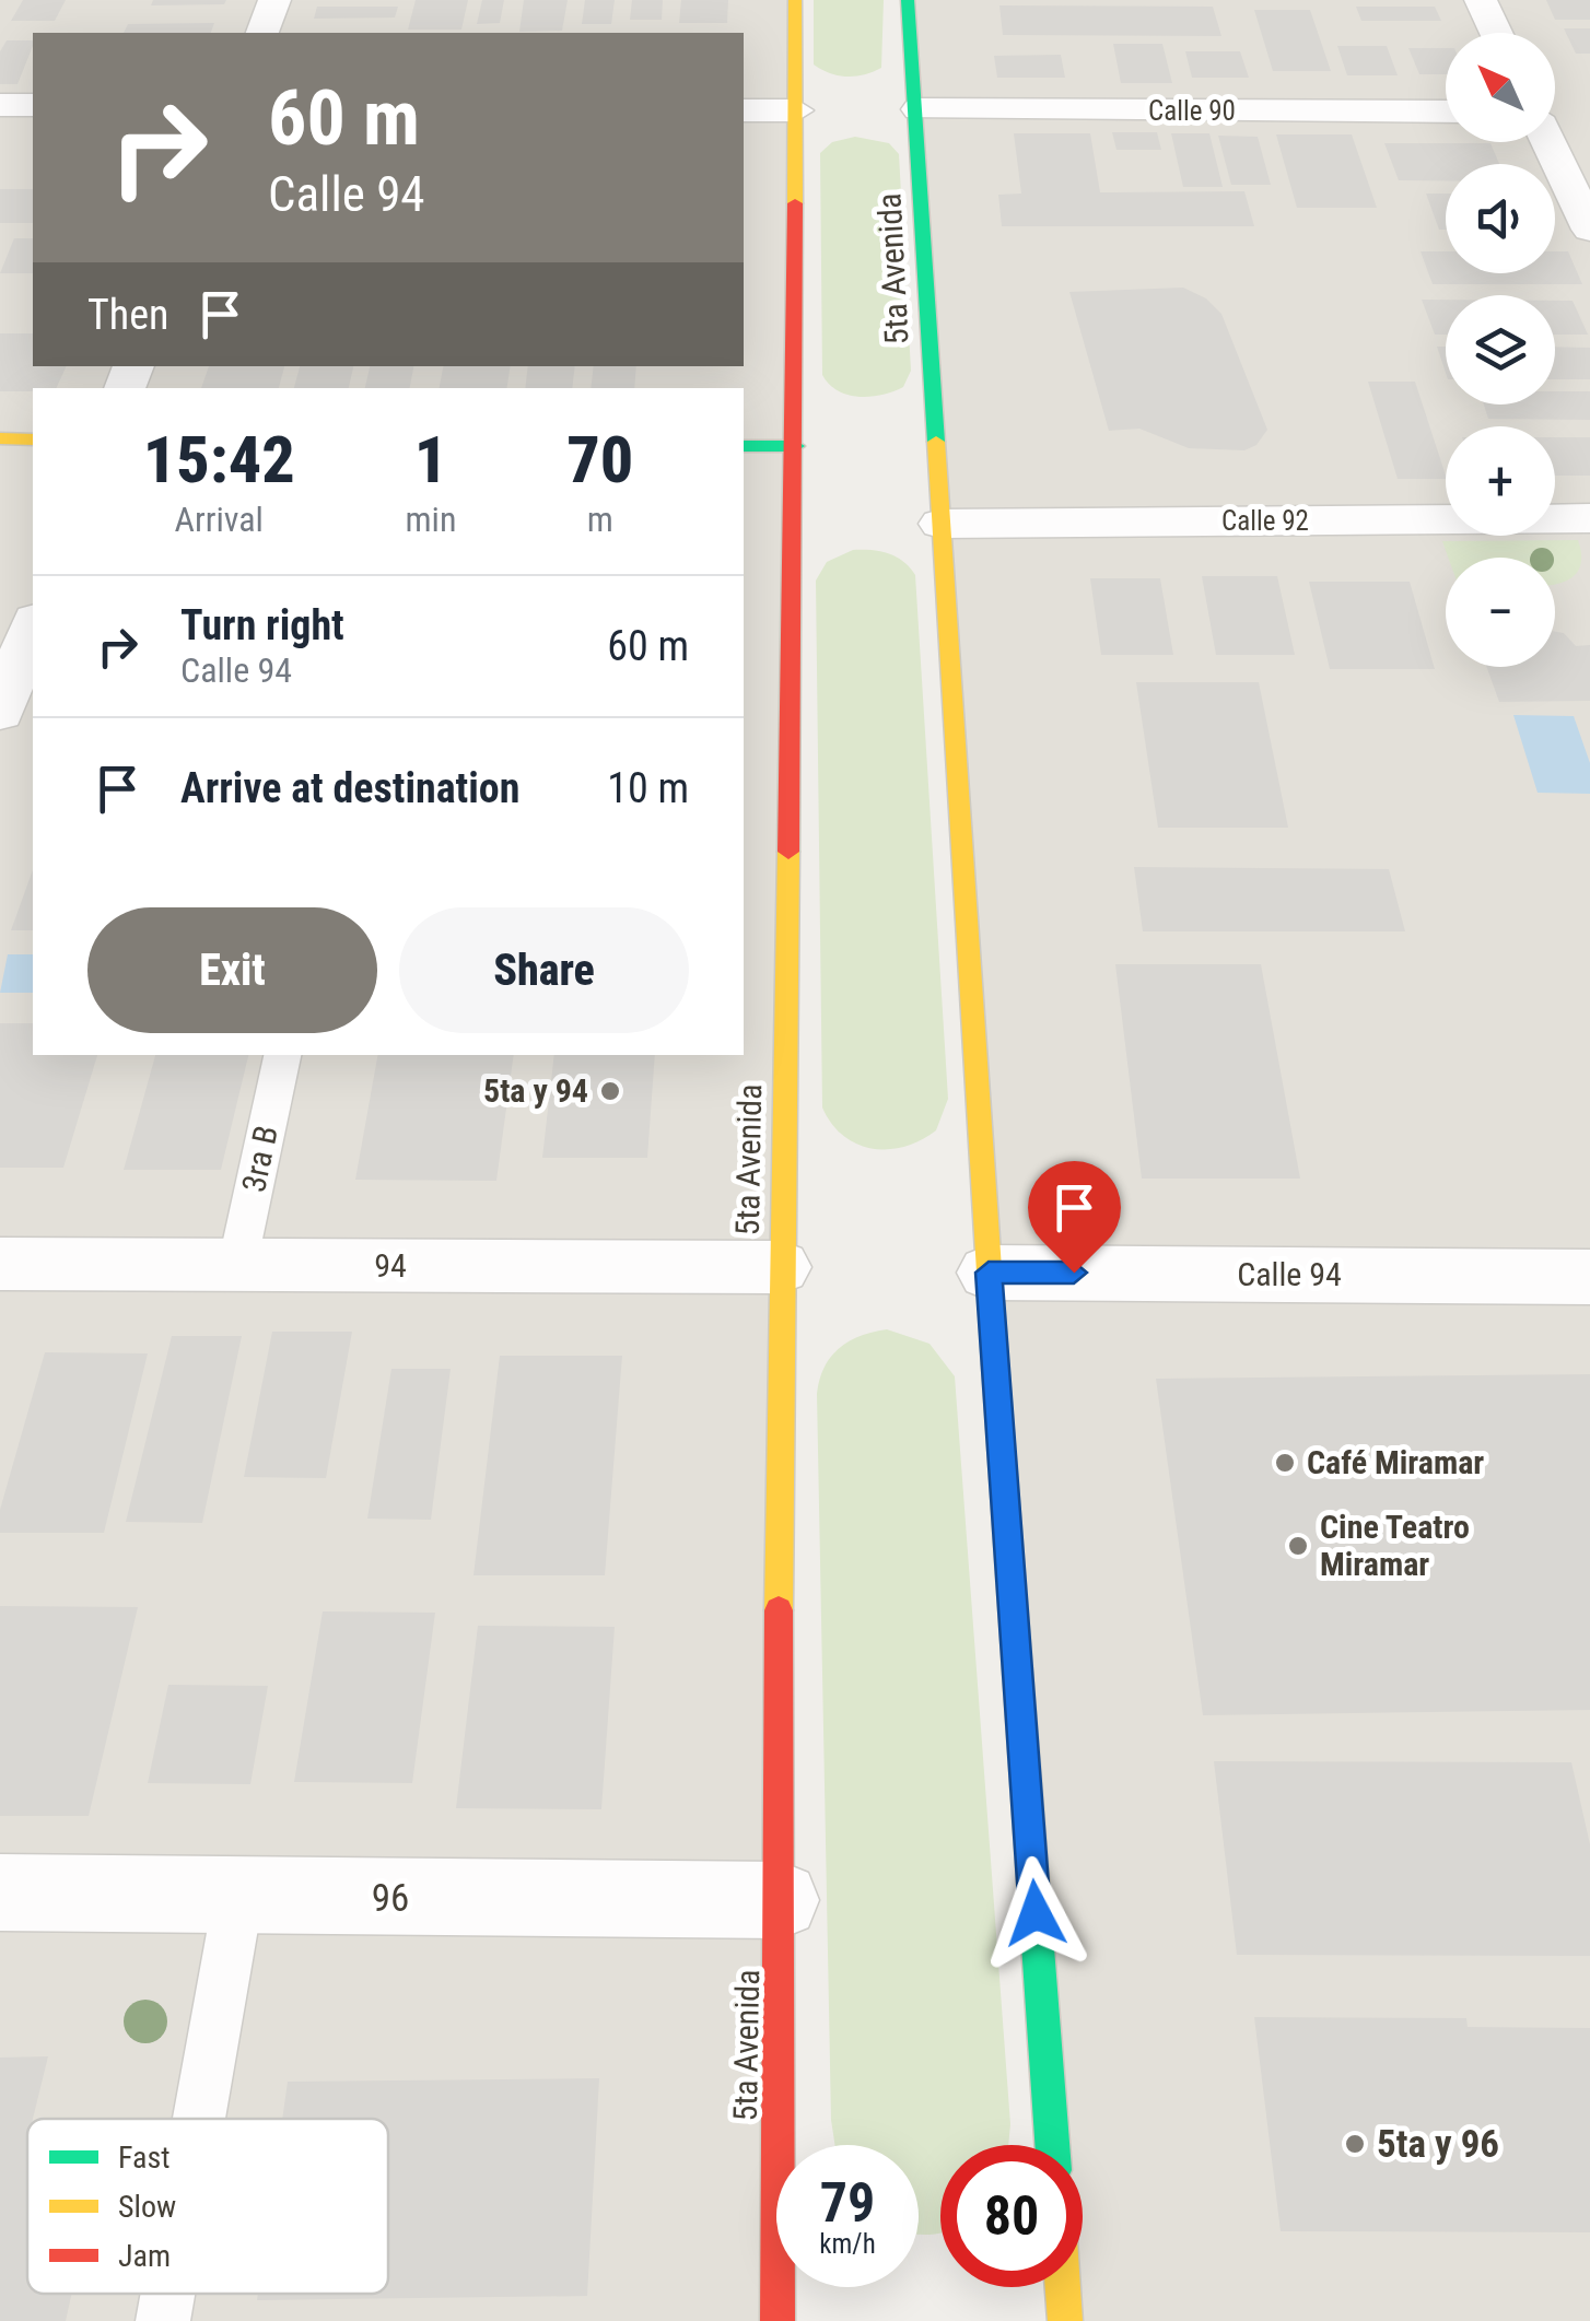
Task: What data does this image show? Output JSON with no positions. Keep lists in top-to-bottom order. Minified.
{"streets":{"main road":["5ta Avenida"],"street":["Calle 90","Calle 92","94","Calle 94","96"],"lane":["3ra B"]},"crossings":[["Calle 90","5ta Avenida"],["5ta Avenida","Calle 92"],["5ta Avenida","94"],["5ta Avenida","Calle 94"],["5ta Avenida","96"],["3ra B","94"]],"places":["5ta y 94","Café Miramar","Cine Teatro Miramar","5ta y 96"],"legend":["Fast","Slow","Jam"],"north":"top left","page":{"map_buttons":["+","−"],"turn":["60 m","Calle 94"],"then":"Then","eta":["15:42","Arrival","1","min","70","m"],"list":[{"name":"Turn right","note":"Calle 94","value":"60 m"},{"name":"Arrive at destination","value":"10 m"}],"buttons":["Exit","Share"],"speed":"79 km/h","limit":"80"}}
